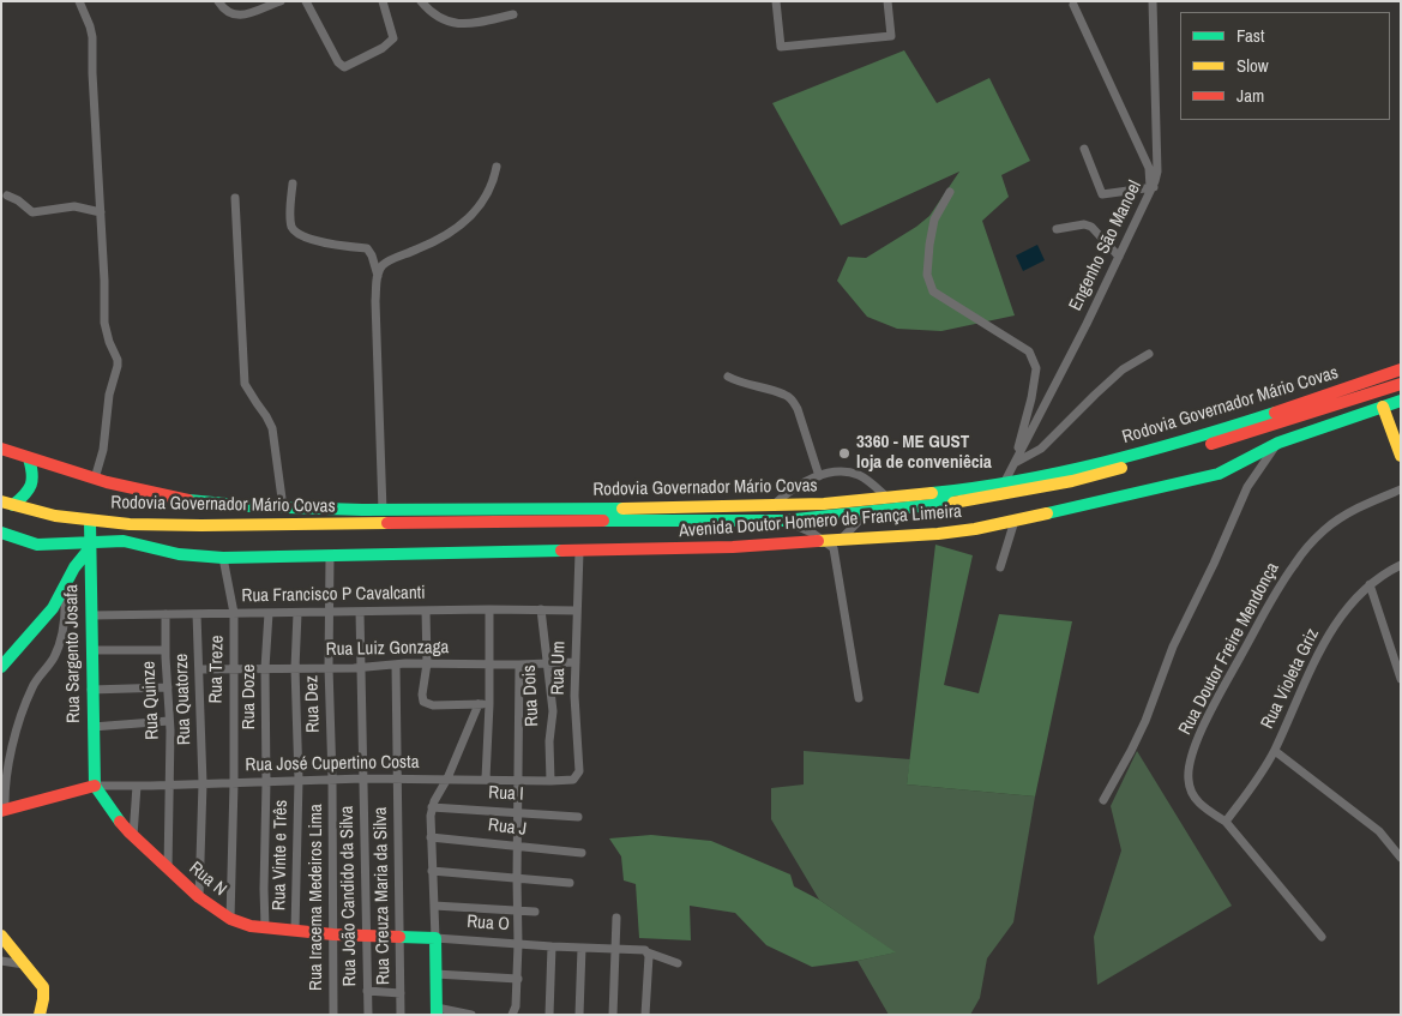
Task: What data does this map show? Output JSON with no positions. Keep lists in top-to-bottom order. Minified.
{"streets":{"main road":["Rodovia Governador Mário Covas","Avenida Doutor Homero de França Limeira","Rua Sargento Josafa","Rua N","Rua O"],"street":["Engenho São Manoel","Rua Francisco P Cavalcanti","Rua Luiz Gonzaga","Rua Doutor Freire Mendonça","Rua Um","Rua Treze","Rua Violeta Griz","Rua Dois","Rua Doze","Rua Quatorze","Rua Quinze","Rua Dez","Rua José Cupertino Costa","Rua I","Rua J","Rua Vinte e Três","Rua João Candido da Silva","Rua Creuza Maria da Silva","Rua Iracema Medeiros Lima"]},"crossings":[["Engenho São Manoel","Rodovia Governador Mário Covas"],["Rodovia Governador Mário Covas","Rua Sargento Josafa"],["Avenida Doutor Homero de França Limeira","Rua Sargento Josafa"],["Avenida Doutor Homero de França Limeira","Rua Um"],["Avenida Doutor Homero de França Limeira","Rua Treze"],["Avenida Doutor Homero de França Limeira","Rua Dez"],["Rua Francisco P Cavalcanti","Rua Sargento Josafa"],["Rua Francisco P Cavalcanti","Rua Um"],["Rua Francisco P Cavalcanti","Rua Treze"],["Rua Francisco P Cavalcanti","Rua Dois"],["Rua Francisco P Cavalcanti","Rua Doze"],["Rua Francisco P Cavalcanti","Rua Quatorze"],["Rua Francisco P Cavalcanti","Rua Quinze"],["Rua Francisco P Cavalcanti","Rua Dez"],["Rua Francisco P Cavalcanti","Rua Vinte e Três"],["Rua Francisco P Cavalcanti","Rua João Candido da Silva"],["Rua Luiz Gonzaga","Rua Um"],["Rua Luiz Gonzaga","Rua Treze"],["Rua Luiz Gonzaga","Rua Dois"],["Rua Luiz Gonzaga","Rua Doze"],["Rua Luiz Gonzaga","Rua Quatorze"],["Rua Luiz Gonzaga","Rua Dez"],["Rua Luiz Gonzaga","Rua Vinte e Três"],["Rua Luiz Gonzaga","Rua João Candido da Silva"],["Rua Luiz Gonzaga","Rua Creuza Maria da Silva"],["Rua Doutor Freire Mendonça","Rua Violeta Griz"],["Rua Sargento Josafa","Rua José Cupertino Costa"],["Rua Sargento Josafa","Rua N"],["Rua Um","Rua José Cupertino Costa"],["Rua Treze","Rua José Cupertino Costa"],["Rua Treze","Rua N"],["Rua Dois","Rua José Cupertino Costa"],["Rua Doze","Rua José Cupertino Costa"],["Rua Doze","Rua N"],["Rua Quatorze","Rua José Cupertino Costa"],["Rua Quatorze","Rua N"],["Rua Quinze","Rua José Cupertino Costa"],["Rua Quinze","Rua N"],["Rua Dez","Rua José Cupertino Costa"],["Rua Dez","Rua Iracema Medeiros Lima"],["Rua José Cupertino Costa","Rua Vinte e Três"],["Rua José Cupertino Costa","Rua N"],["Rua José Cupertino Costa","Rua João Candido da Silva"],["Rua José Cupertino Costa","Rua Creuza Maria da Silva"],["Rua José Cupertino Costa","Rua Iracema Medeiros Lima"],["Rua Vinte e Três","Rua N"],["Rua N","Rua Iracema Medeiros Lima"],["Rua N","Rua O"],["Rua João Candido da Silva","Rua O"],["Rua Creuza Maria da Silva","Rua O"],["Rua Iracema Medeiros Lima","Rua O"]],"places":["3360 - ME GUST loja de conveniêcia"],"legend":["Fast","Slow","Jam"]}
